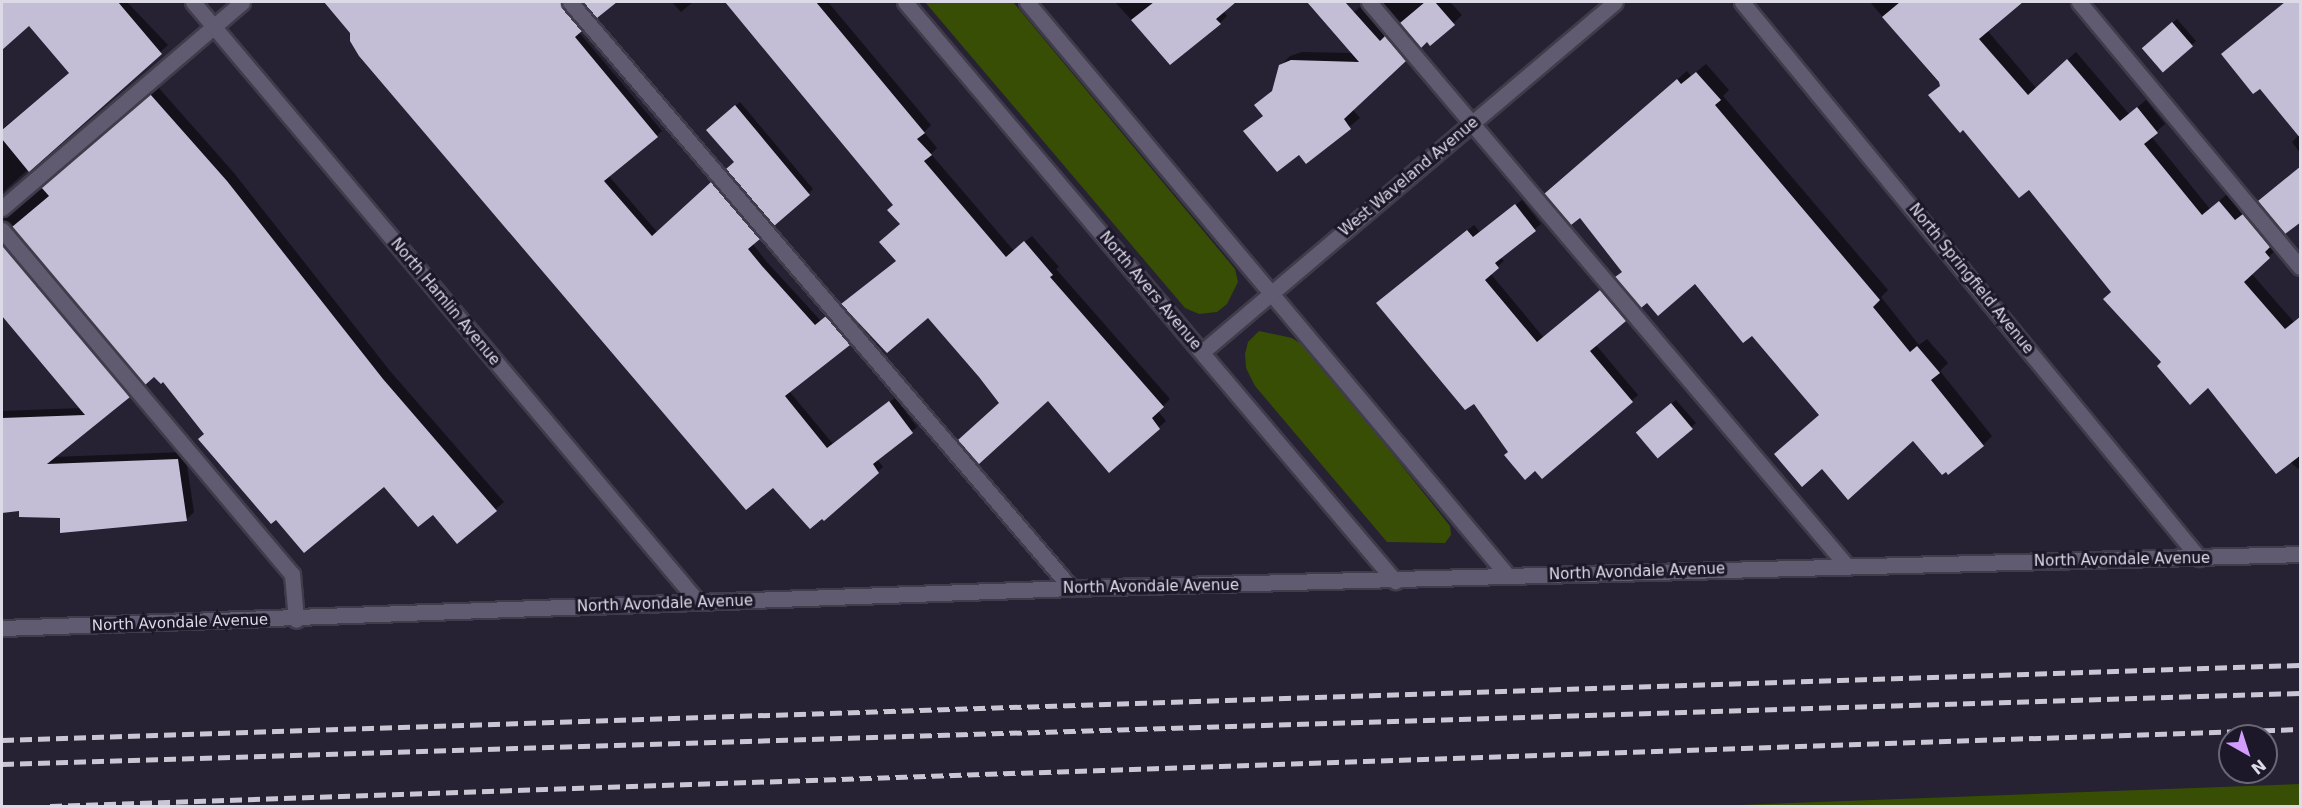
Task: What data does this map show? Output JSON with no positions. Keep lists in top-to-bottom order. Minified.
{"streets":{"street":["West Waveland Avenue","North Springfield Avenue","North Avers Avenue","North Hamlin Avenue","North Avondale Avenue"]},"crossings":[["West Waveland Avenue","North Avers Avenue"],["North Springfield Avenue","North Avondale Avenue"],["North Avers Avenue","North Avondale Avenue"],["North Hamlin Avenue","North Avondale Avenue"]],"north":"bottom right"}
